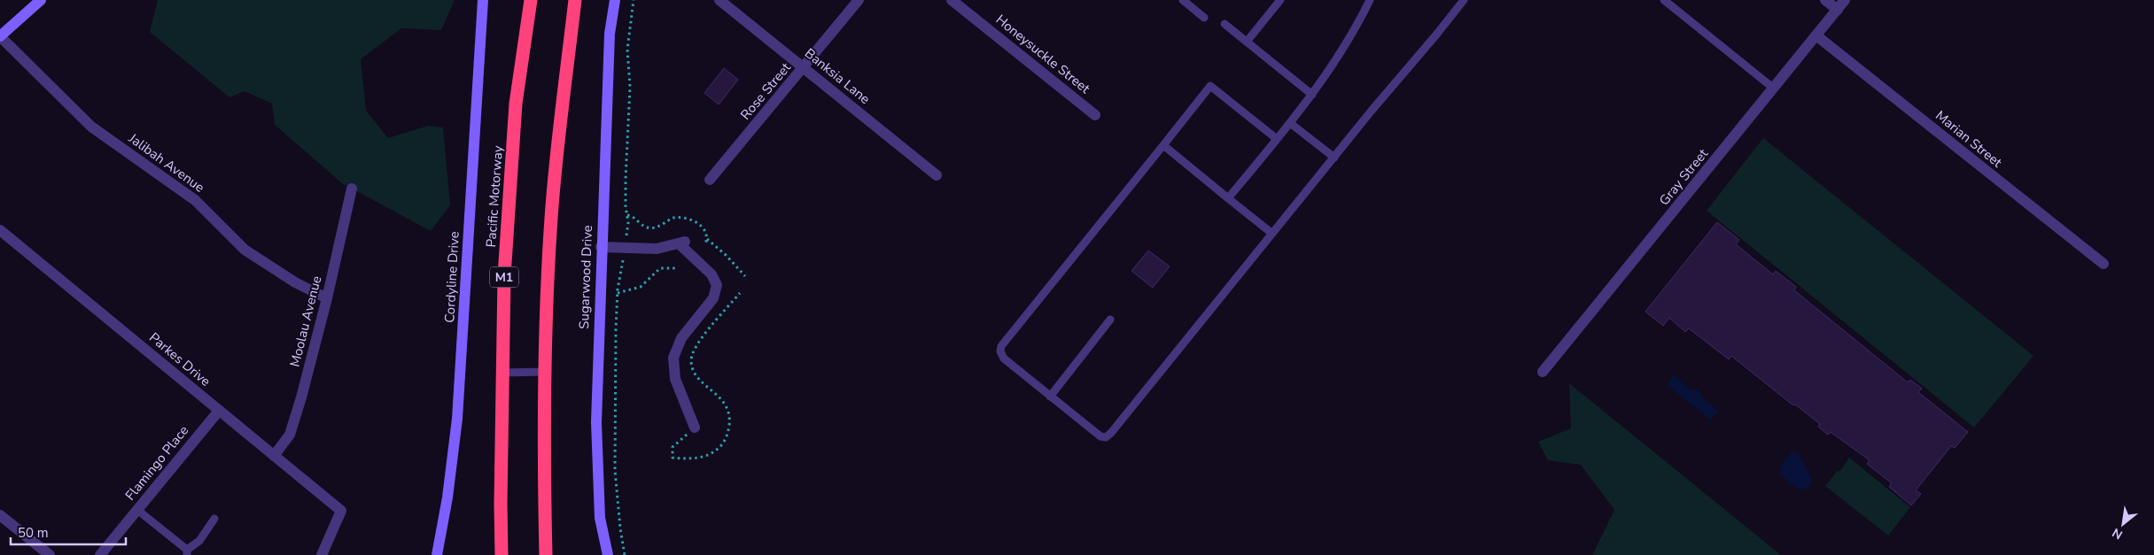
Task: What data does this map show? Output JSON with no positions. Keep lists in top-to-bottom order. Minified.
{"streets":{"highway":["Pacific Motorway","M1"],"street":["Honeysuckle Street","Banksia Lane","Rose Street","Marian Street","Jalibah Avenue","Gray Street","Cordyline Drive","Sugarwood Drive","Moolau Avenue","Parkes Drive","Flamingo Place"]},"crossings":[["Banksia Lane","Rose Street"],["Marian Street","Gray Street"],["Jalibah Avenue","Moolau Avenue"],["Moolau Avenue","Parkes Drive"],["Parkes Drive","Flamingo Place"]],"scale_bar":"50 m","north":"bottom left"}
